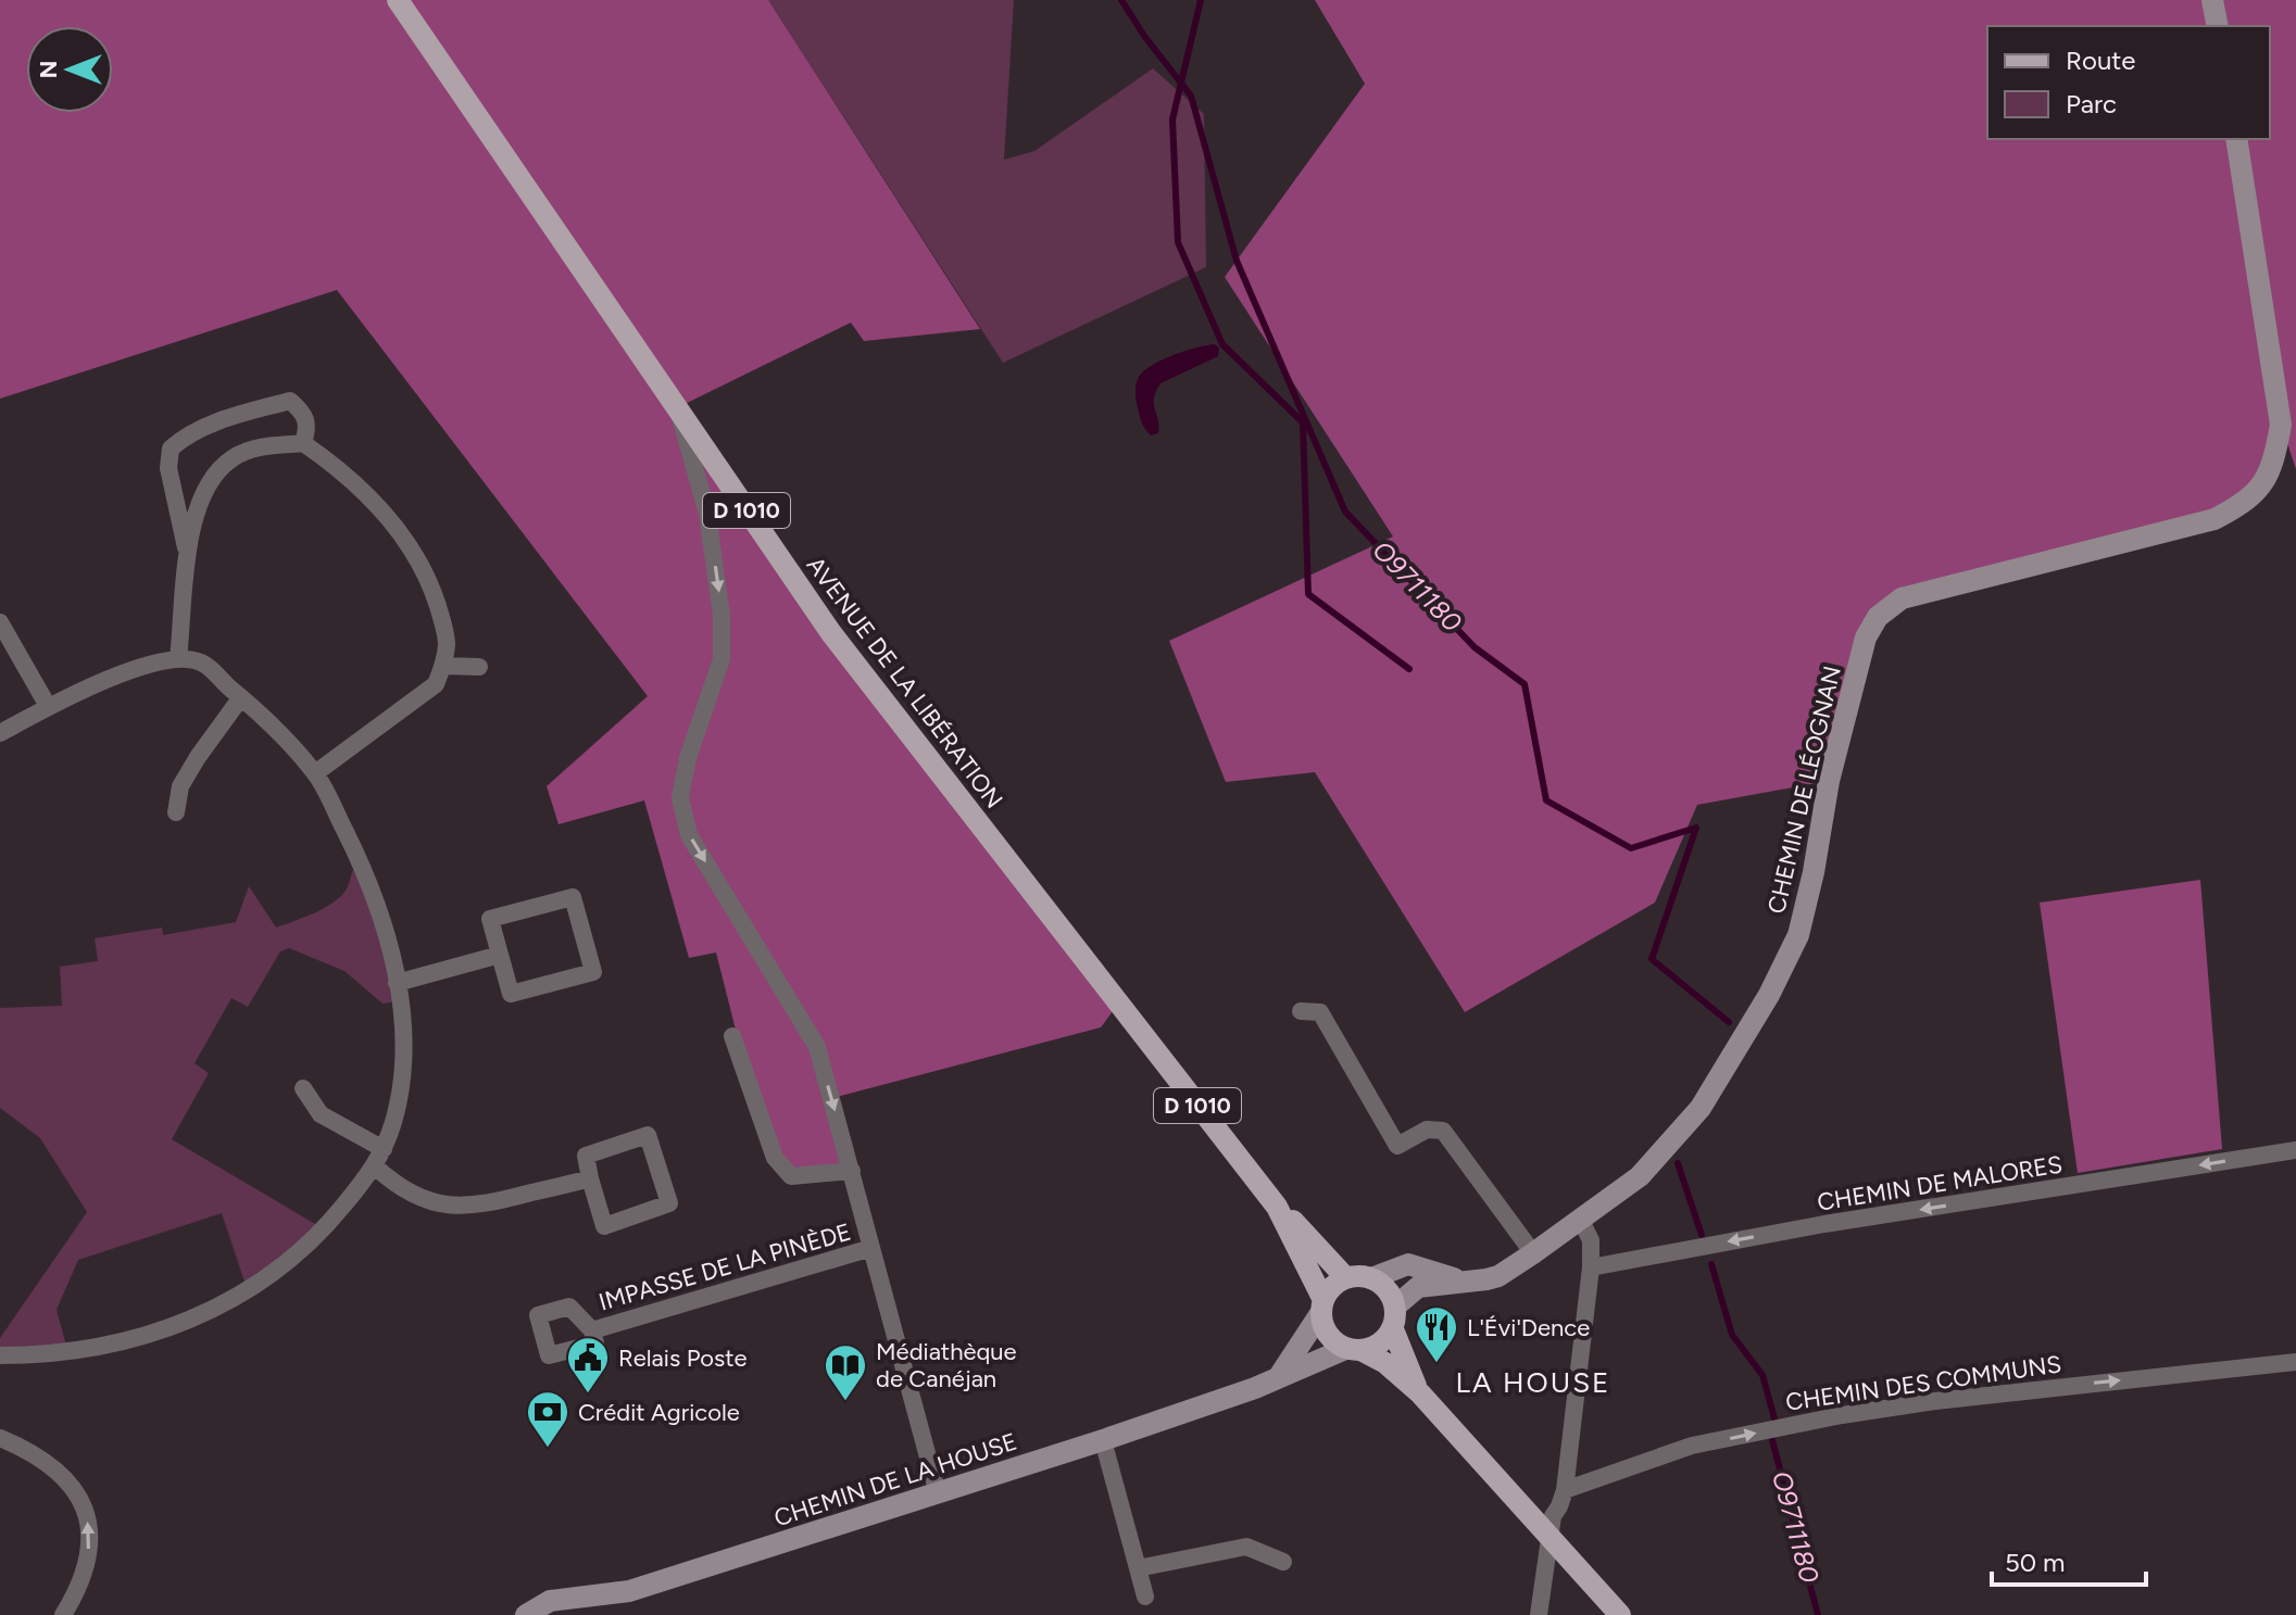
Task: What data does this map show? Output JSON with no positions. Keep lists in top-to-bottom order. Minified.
{"streets":{"main road":["D 1010","AVENUE DE LA LIBÉRATION"],"street":["CHEMIN DE LÉOGNAN","CHEMIN DE MALORES","IMPASSE DE LA PINÈDE","CHEMIN DES COMMUNS","CHEMIN DE LA HOUSE"]},"crossings":[["AVENUE DE LA LIBÉRATION","CHEMIN DE LÉOGNAN"],["AVENUE DE LA LIBÉRATION","IMPASSE DE LA PINÈDE"],["AVENUE DE LA LIBÉRATION","CHEMIN DE LA HOUSE"],["CHEMIN DE LÉOGNAN","CHEMIN DE LA HOUSE"],["IMPASSE DE LA PINÈDE","CHEMIN DE LA HOUSE"]],"one_way":["CHEMIN DE MALORES","IMPASSE DE LA PINÈDE","CHEMIN DES COMMUNS"],"districts":["LA HOUSE"],"water":["O9711180"],"places":{"restaurant":["L'Évi'Dence"],"public building":["Relais Poste"],"library":["Médiathèque de Canéjan"],"bank":["Crédit Agricole"]},"legend":["Route","Parc"],"scale_bar":"50 m","north":"left"}
